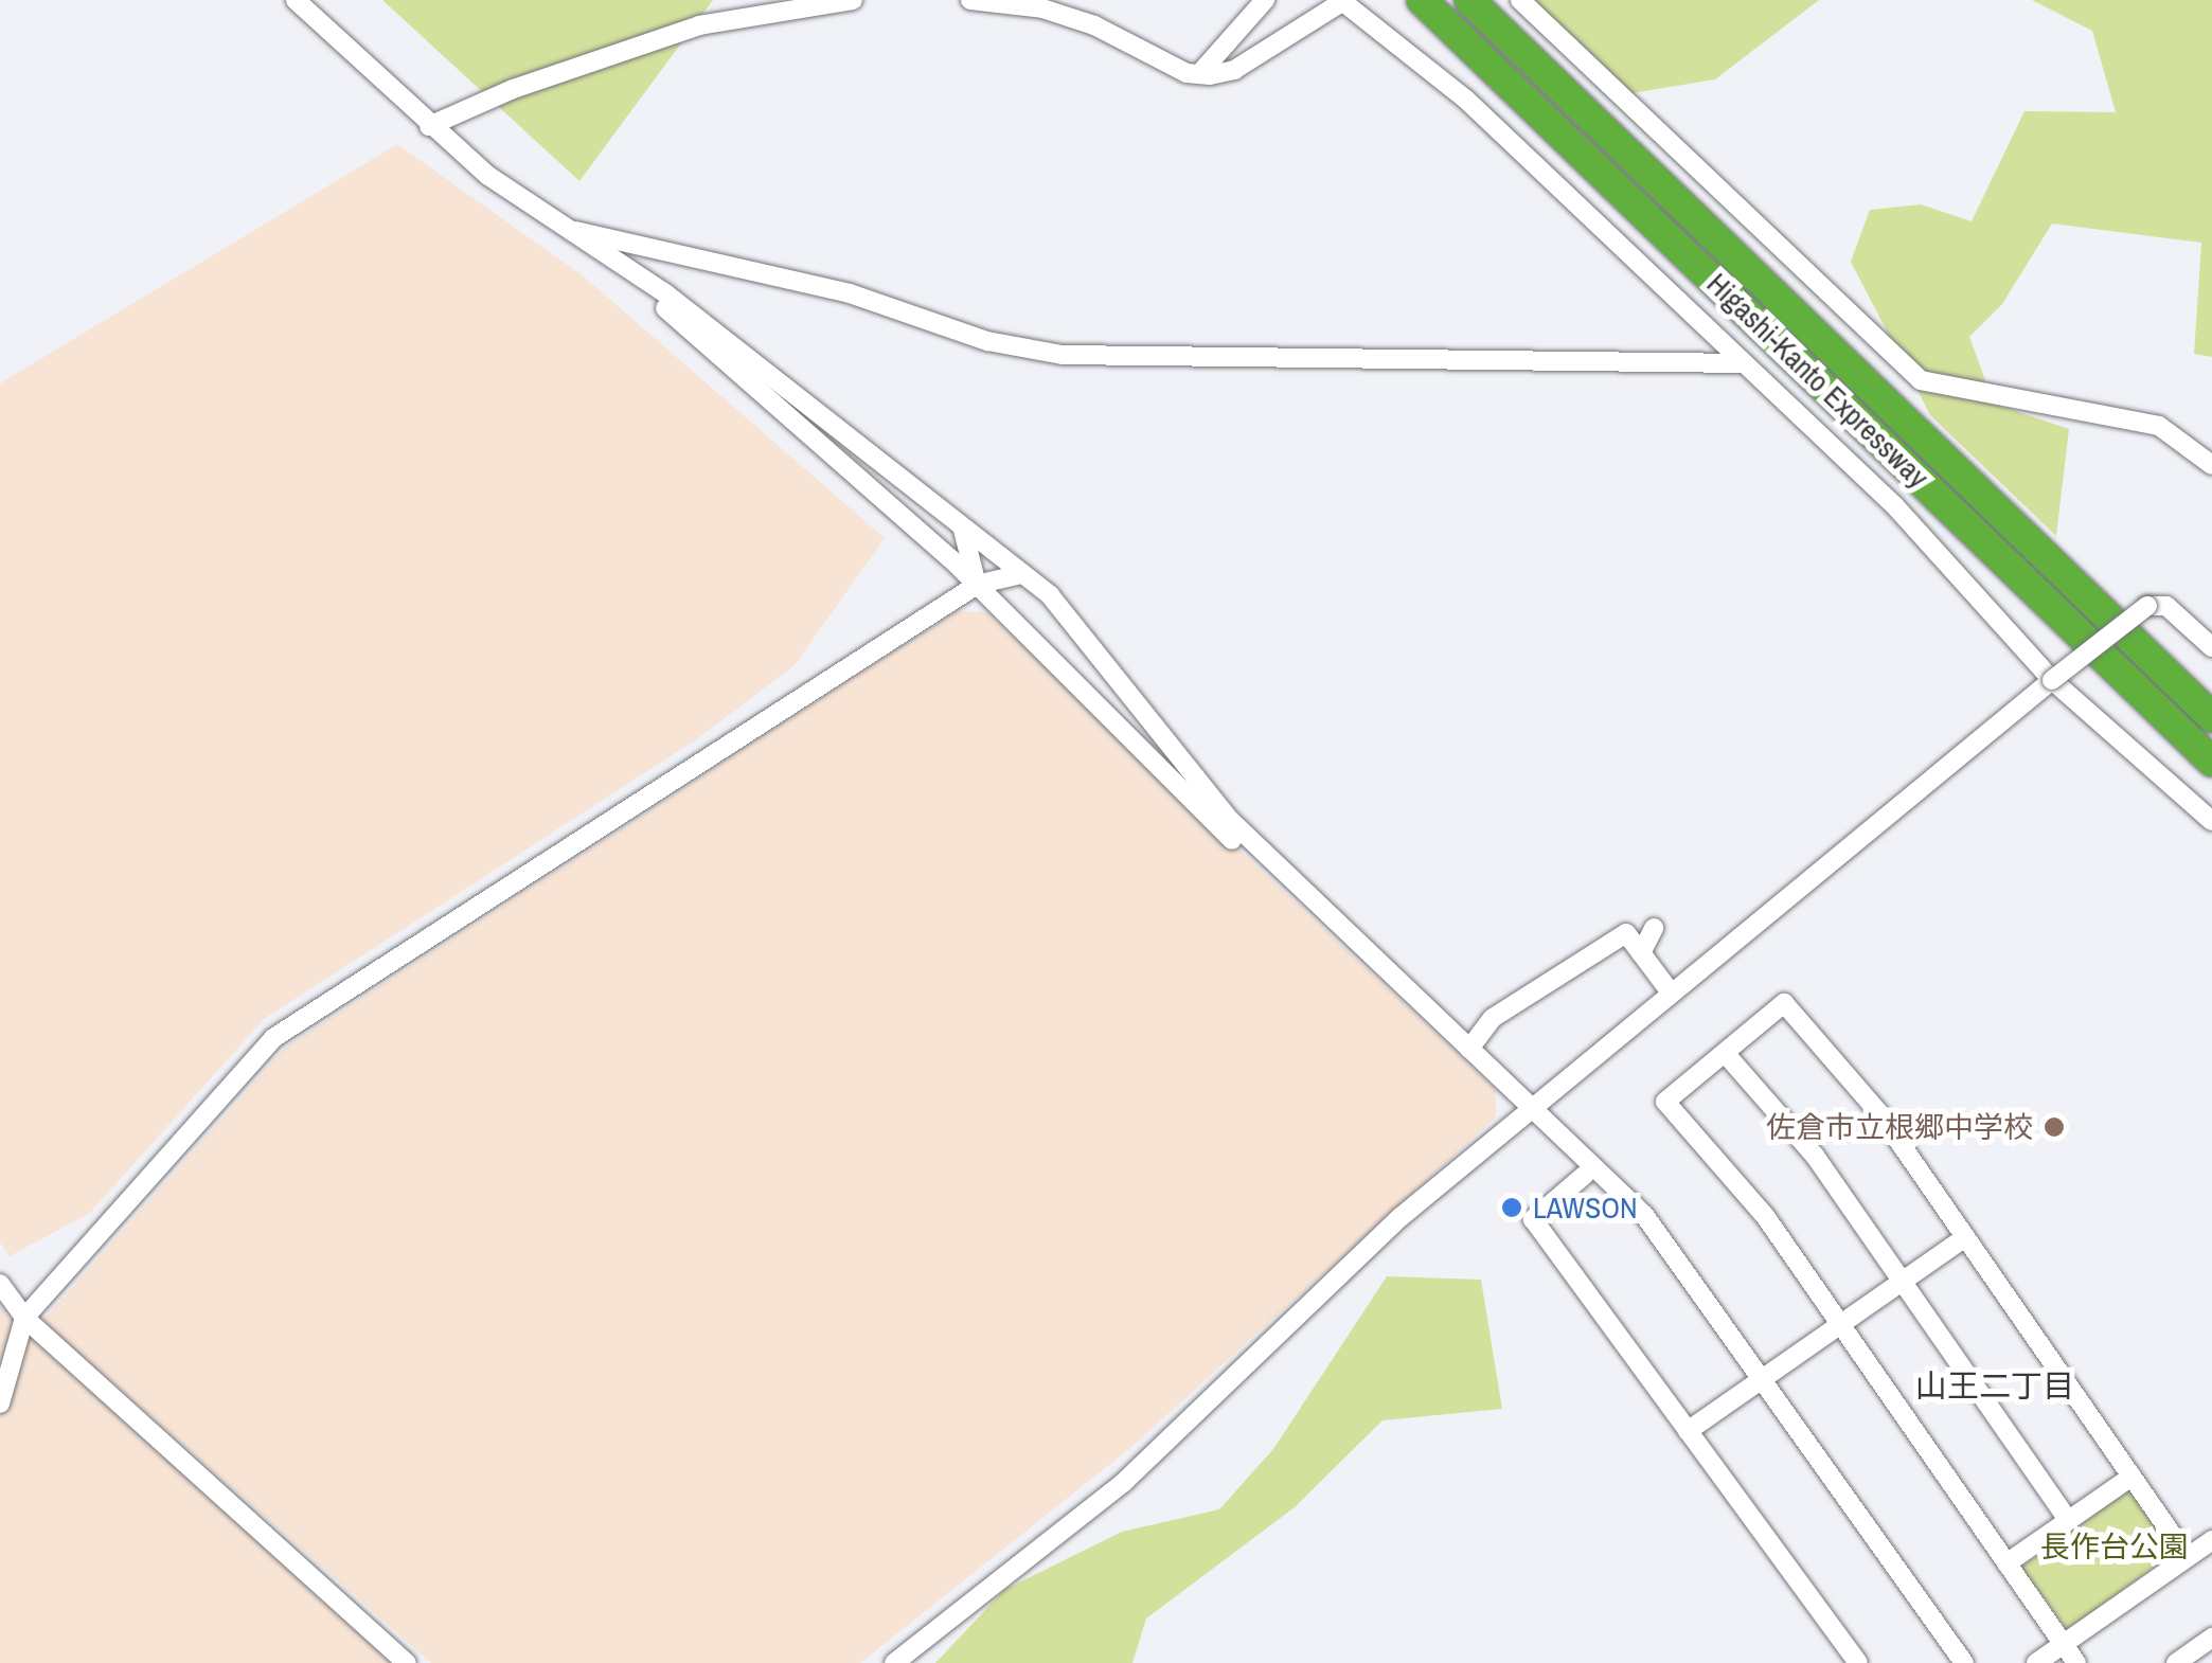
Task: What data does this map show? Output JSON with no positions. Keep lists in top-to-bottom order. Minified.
{"streets":{"highway":["Higashi-Kanto Expressway"]},"districts":["山王二丁目"],"parks":["長作台公園"],"places":["佐倉市立根郷中学校","LAWSON"]}
